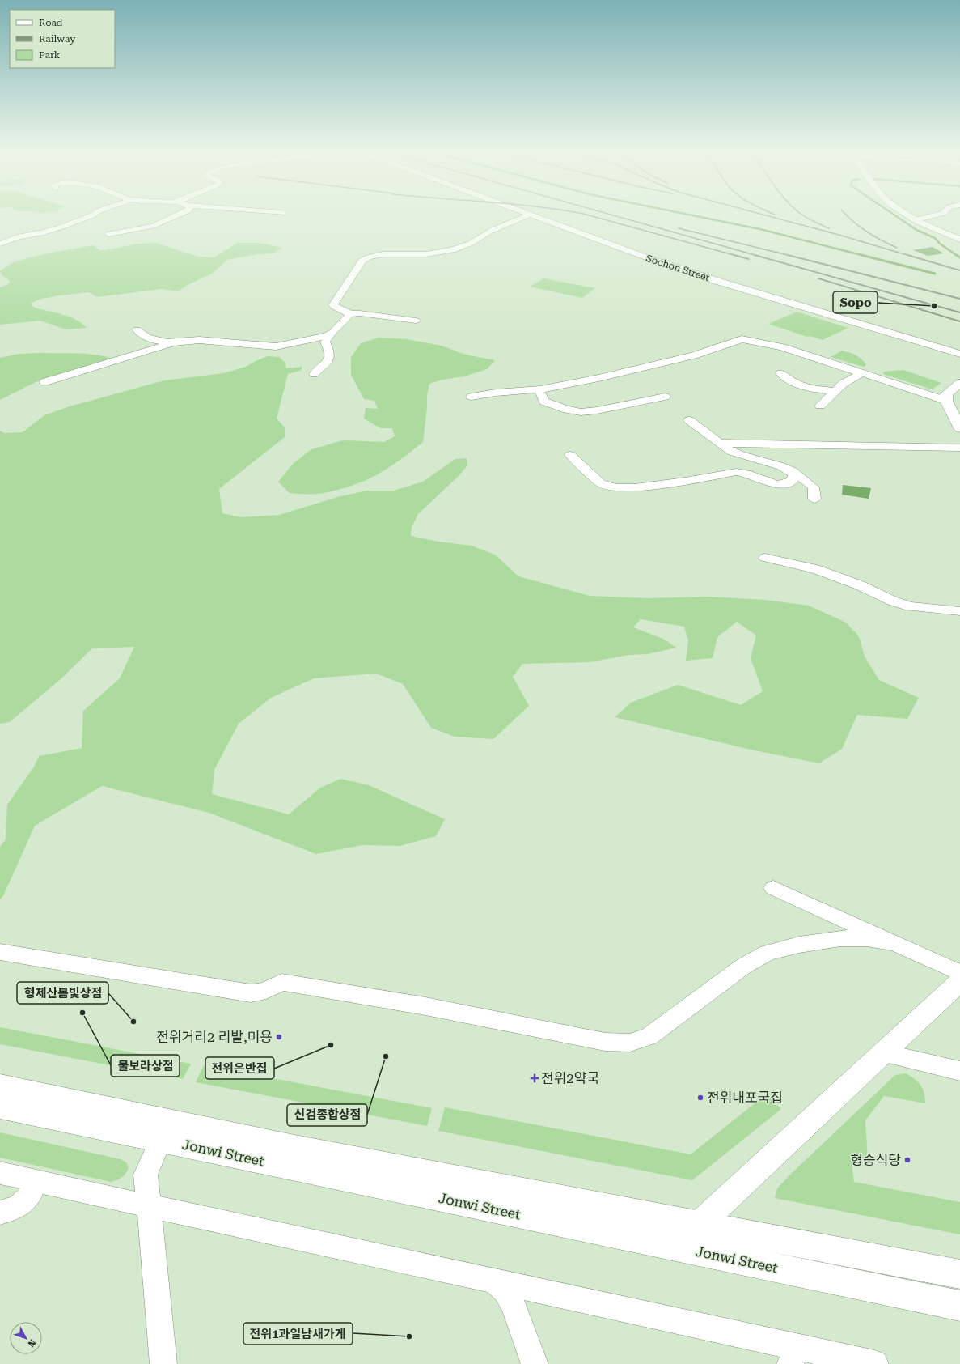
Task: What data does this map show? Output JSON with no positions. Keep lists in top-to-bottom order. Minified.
{"streets":{"main road":["Sochon Street","Jonwi Street"]},"places":{"other":["Sopo","물보라상점","형제산봄빛상점","전위거리2 리발,미용","전위은반집","신검종합상점","전위내포국집","형승식당","전위1과일남새가게"],"health":["전위2약국"]},"legend":["Road","Railway","Park"],"north":"bottom right"}
